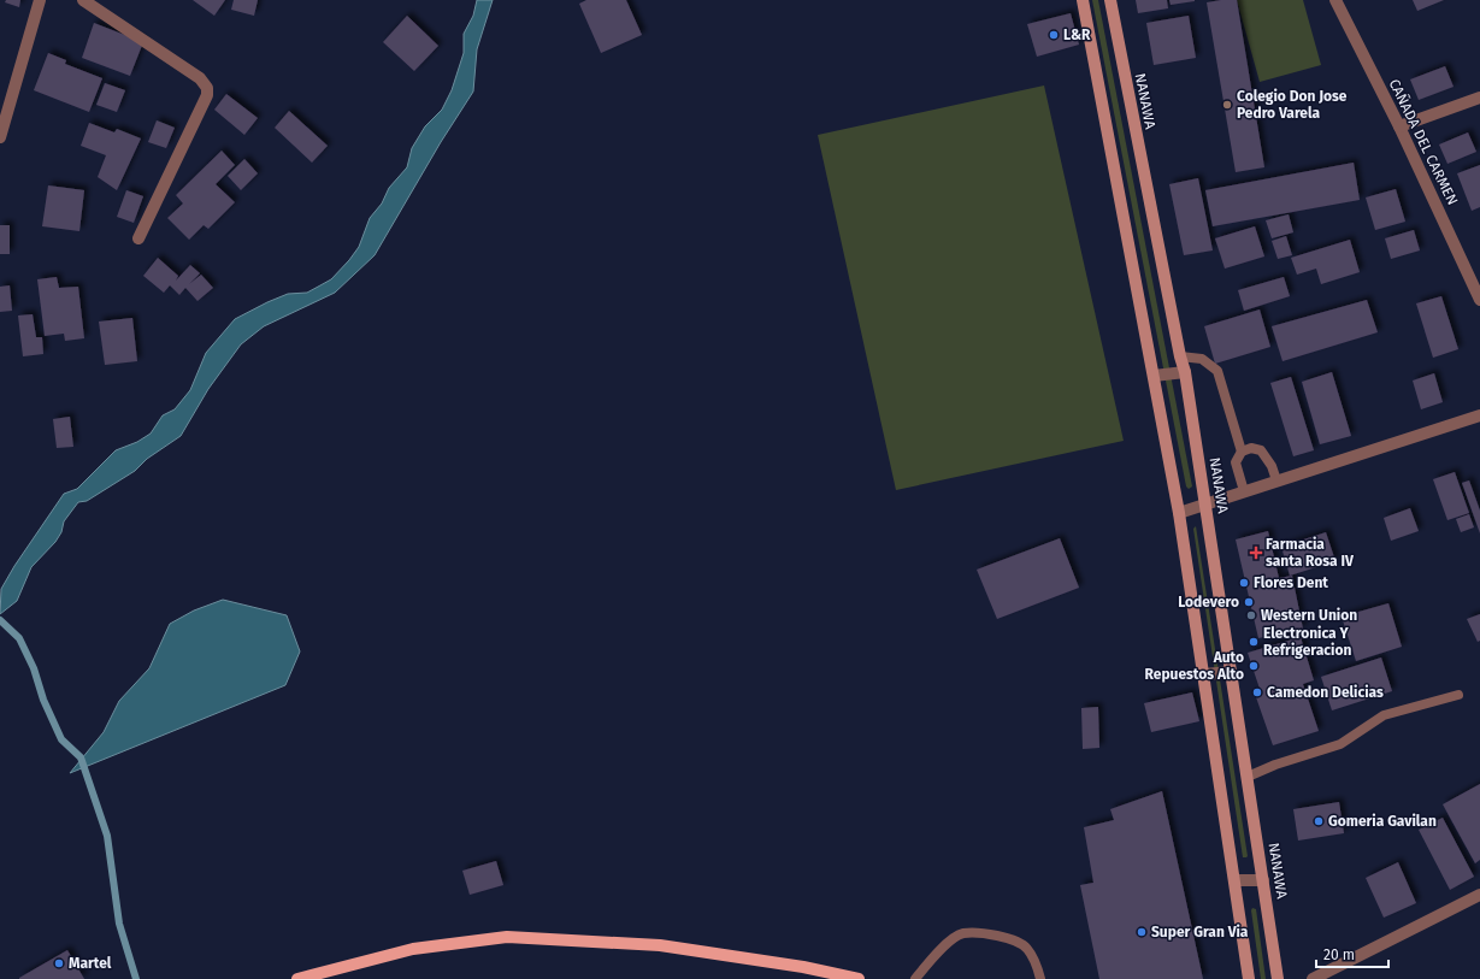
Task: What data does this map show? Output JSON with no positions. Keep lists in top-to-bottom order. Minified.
{"streets":{"main road":["NANAWA"],"street":["CAÑADA DEL CARMEN"]},"places":{"other":["L&R","Colegio Don Jose Pedro Varela","Flores Dent","Lodevero","Western Union","Electronica Y Refrigeracion","Auto Repuestos Alto","Camedon Delicias","Gomeria Gavilan","Super Gran Via","Martel"],"health":["Farmacia santa Rosa IV"]},"scale_bar":"20 m"}
